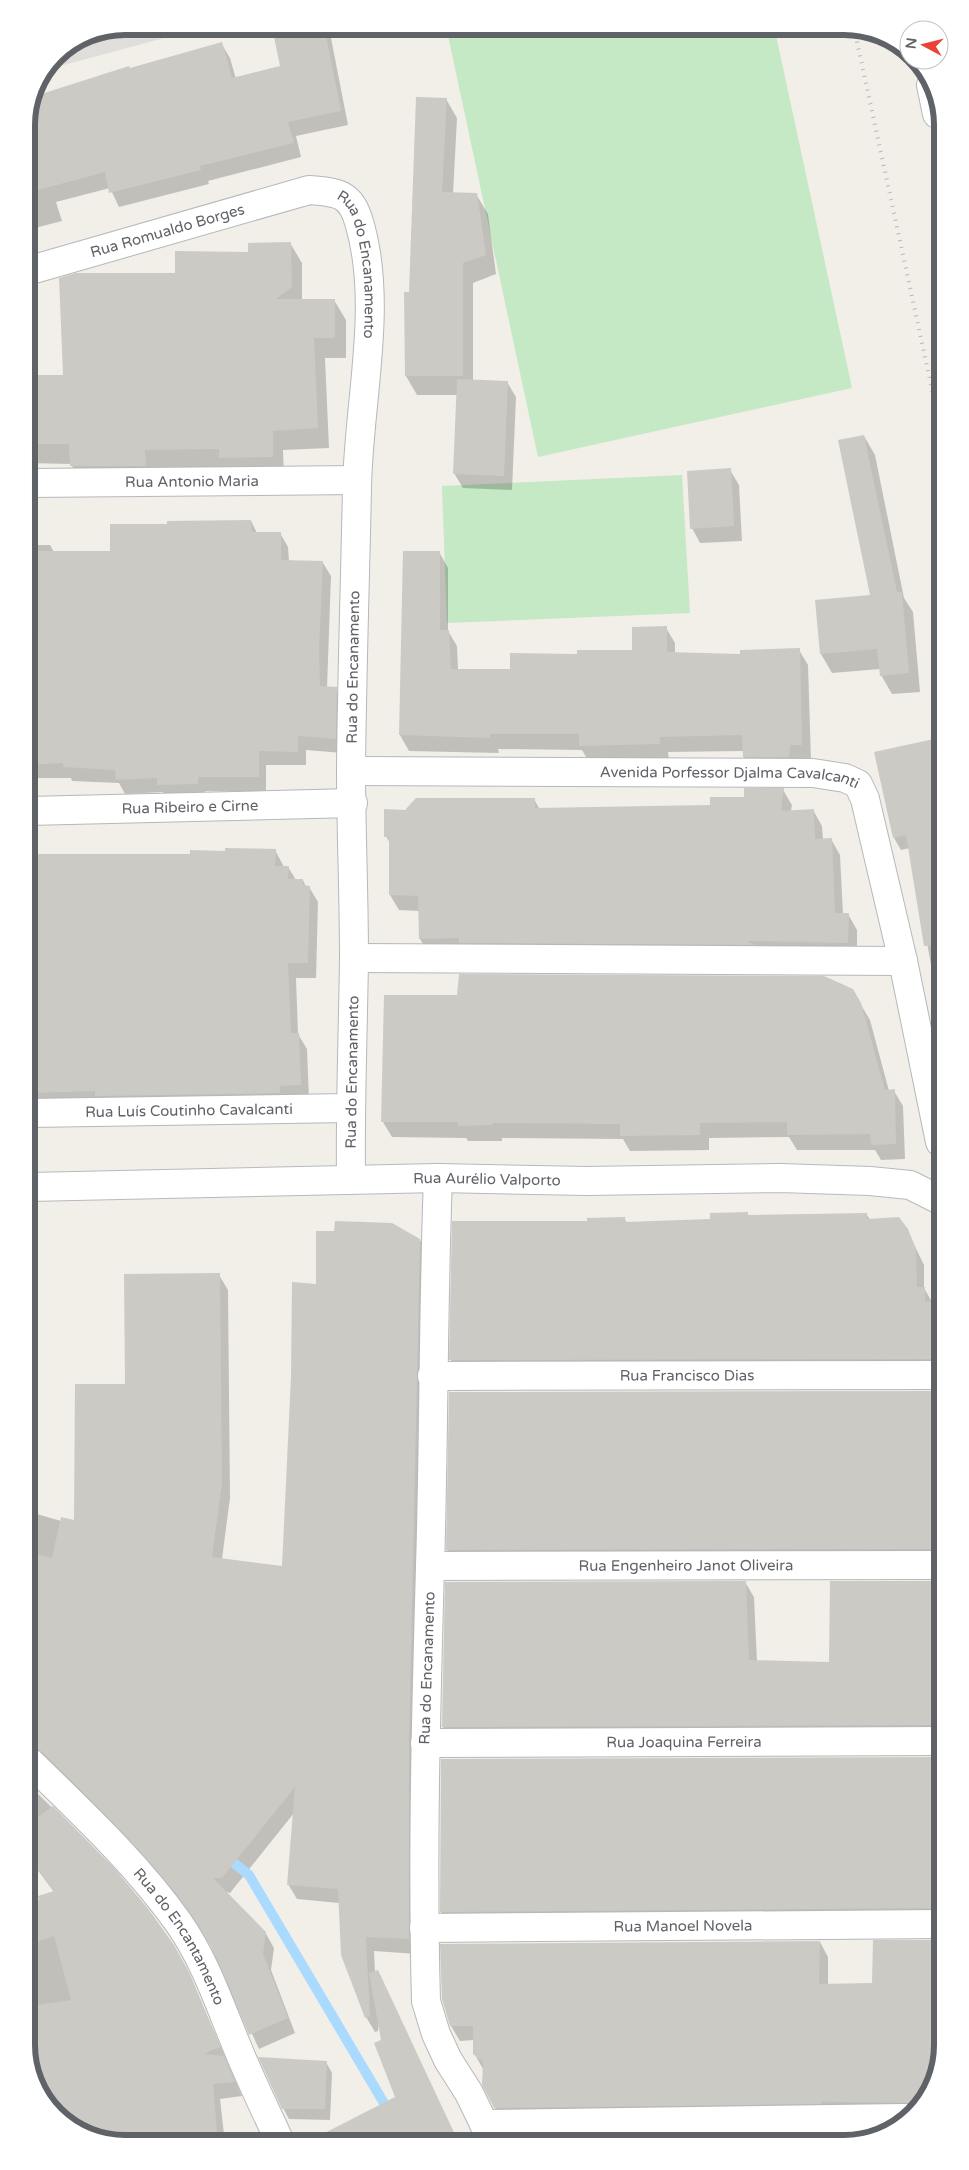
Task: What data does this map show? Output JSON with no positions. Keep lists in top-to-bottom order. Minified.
{"streets":{"street":["Rua Romualdo Borges","Rua do Encanamento","Rua Antonio Maria","Avenida Porfessor Djalma Cavalcanti","Rua Ribeiro e Cirne","Rua Luís Coutinho Cavalcanti","Rua Aurélio Valporto","Rua Francisco Dias","Rua Engenheiro Janot Oliveira","Rua Joaquina Ferreira","Rua Manoel Novela","Rua do Encantamento"]},"crossings":[["Rua Romualdo Borges","Rua do Encanamento"],["Rua do Encanamento","Rua Antonio Maria"],["Rua do Encanamento","Avenida Porfessor Djalma Cavalcanti"],["Rua do Encanamento","Rua Ribeiro e Cirne"],["Rua do Encanamento","Rua Luís Coutinho Cavalcanti"],["Rua do Encanamento","Rua Aurélio Valporto"],["Rua do Encanamento","Rua Francisco Dias"],["Rua do Encanamento","Rua Engenheiro Janot Oliveira"],["Rua do Encanamento","Rua Joaquina Ferreira"],["Rua do Encanamento","Rua Manoel Novela"]],"north":"left"}
